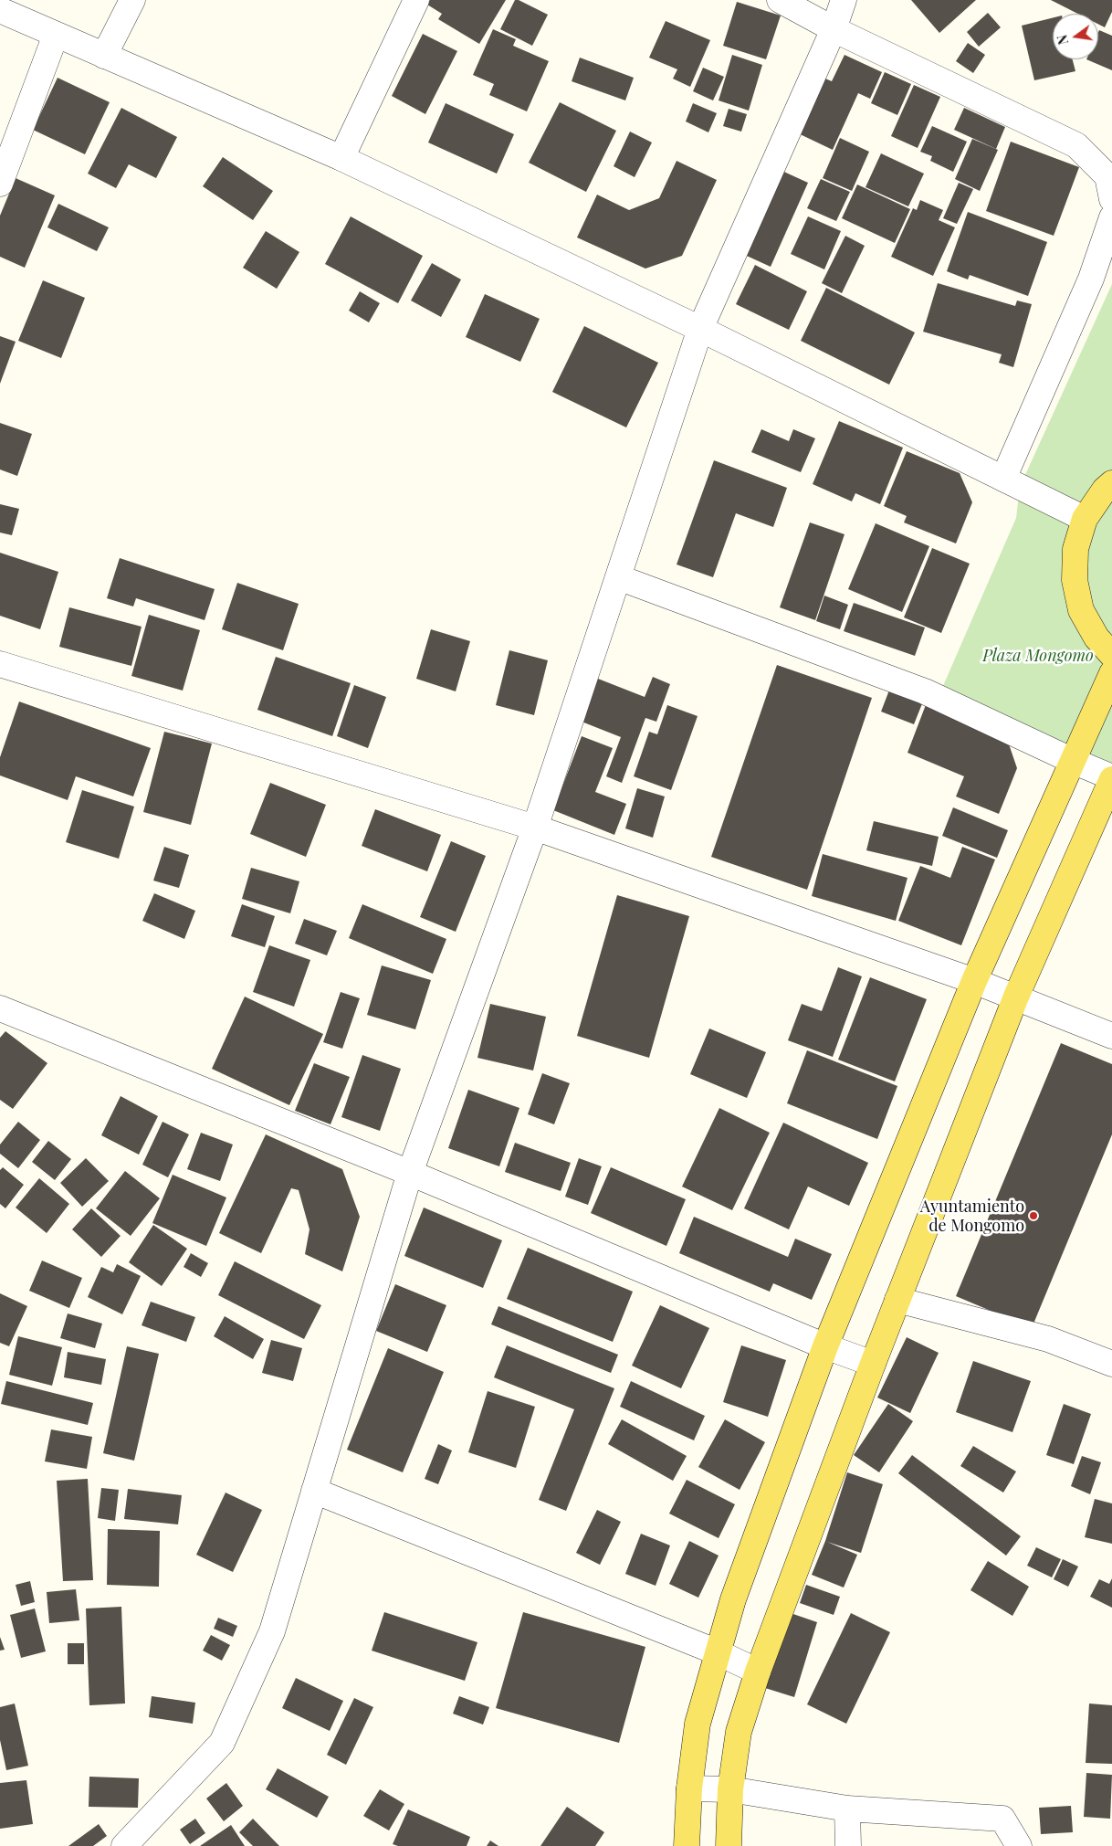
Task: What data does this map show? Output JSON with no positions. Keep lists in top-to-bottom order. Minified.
{"parks":["Plaza Mongomo"],"places":["Ayuntamiento de Mongomo"],"north":"left"}
